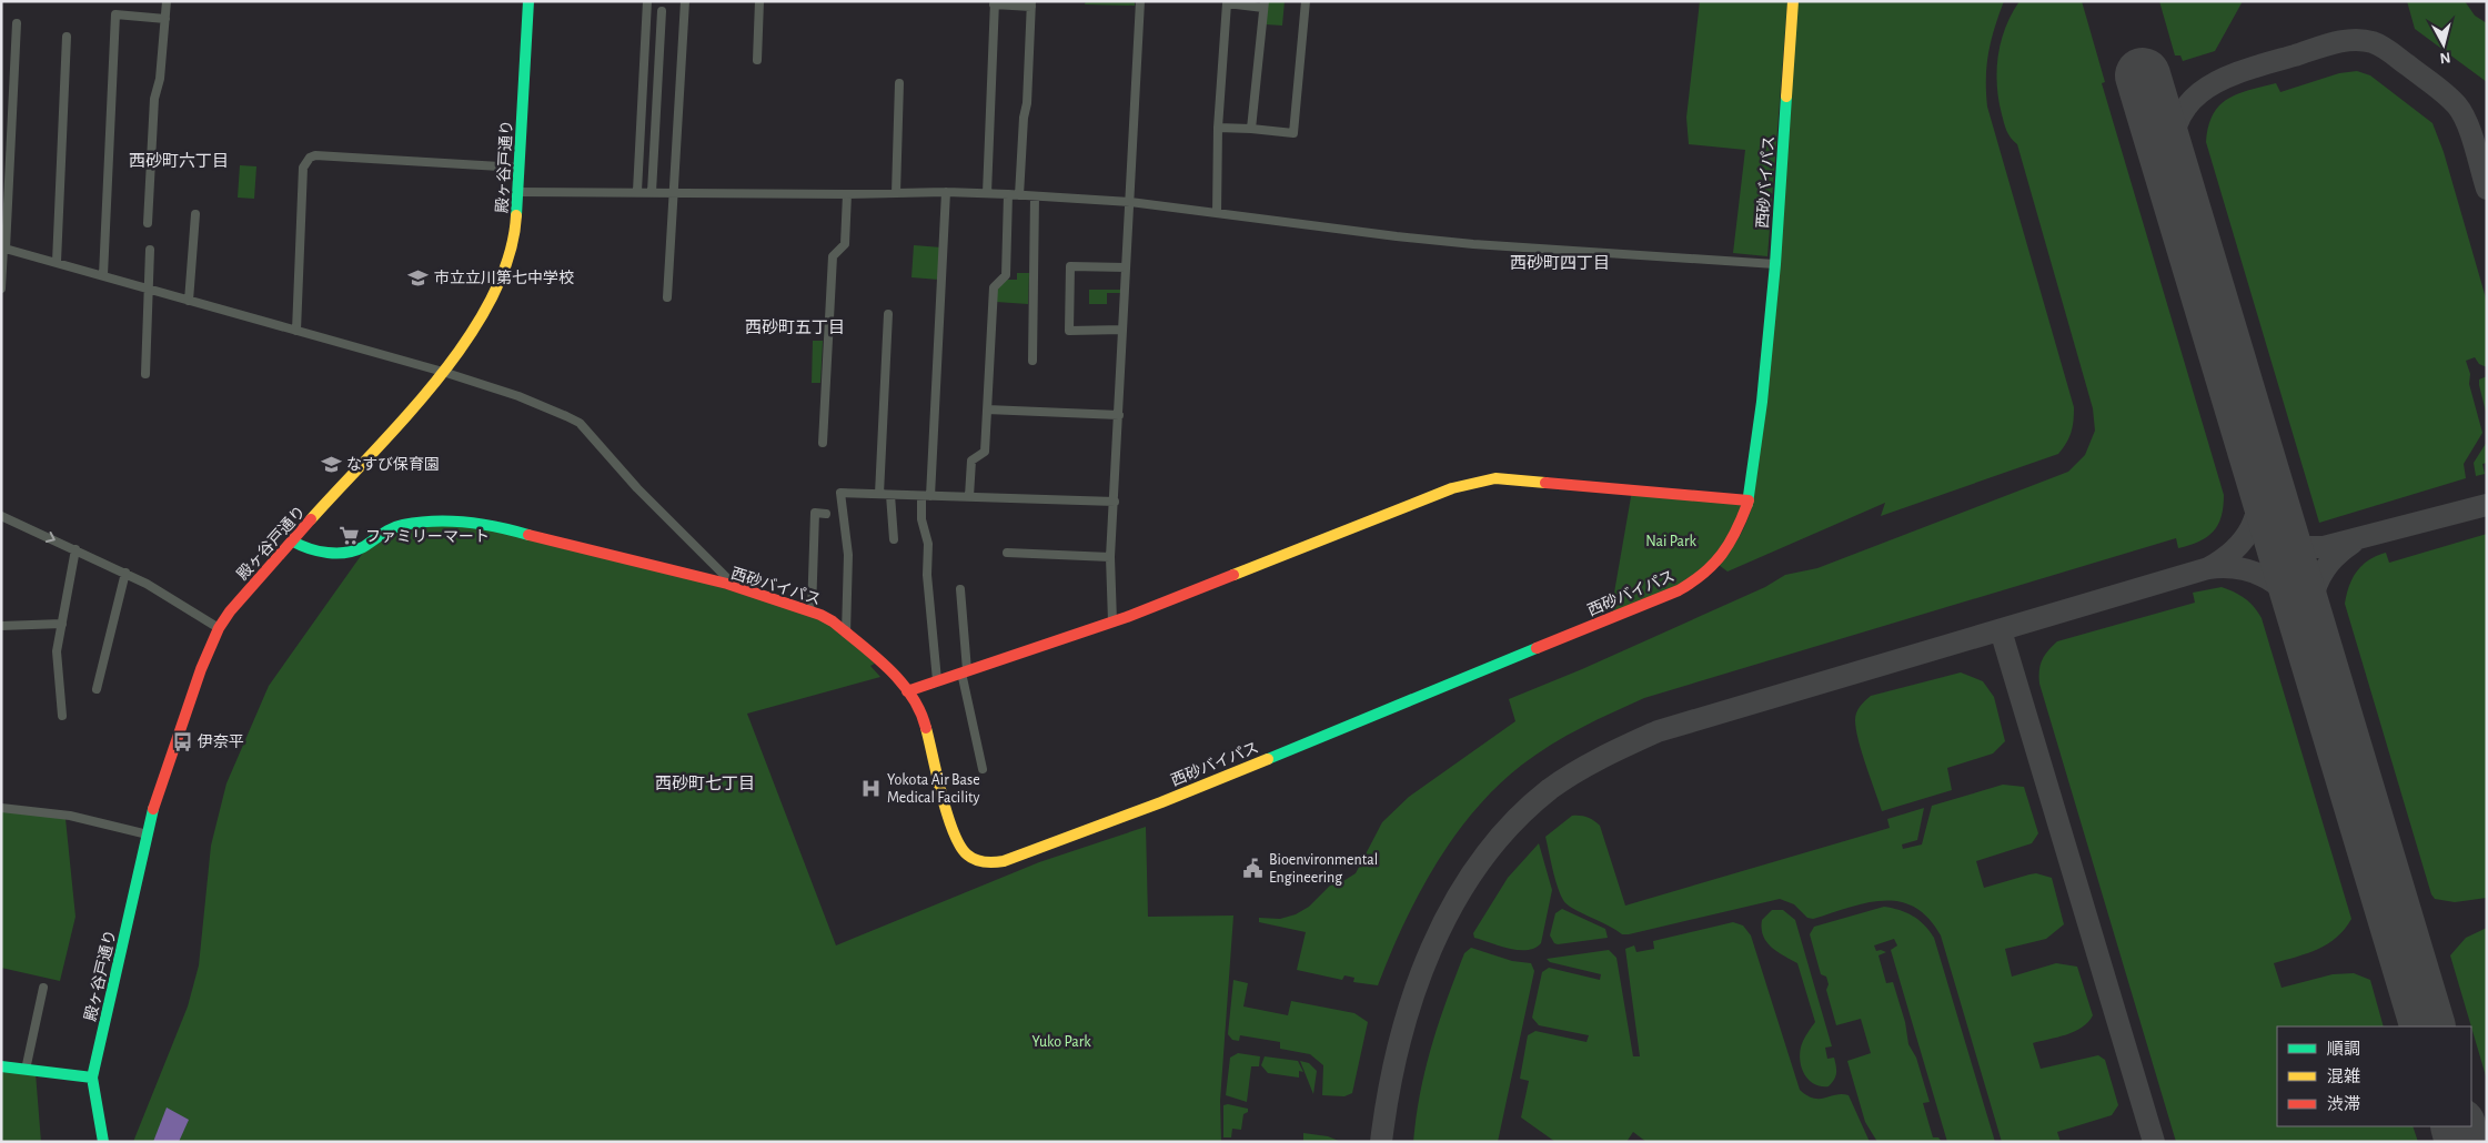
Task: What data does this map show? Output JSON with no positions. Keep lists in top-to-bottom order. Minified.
{"streets":{"street":["殿ヶ谷戸通り","西砂バイパス"]},"crossings":[["殿ヶ谷戸通り","西砂バイパス"]],"districts":["西砂町六丁目","西砂町四丁目","西砂町五丁目","西砂町七丁目"],"parks":["Nai Park","Yuko Park"],"places":{"school or university":["市立立川第七中学校","なすび保育園"],"supermarket":["ファミリーマート"],"bus stop":["伊奈平"],"hospital":["Yokota Air Base Medical Facility"],"public building":["Bioenvironmental Engineering"]},"legend":["順調","混雑","渋滞"],"north":"bottom"}
